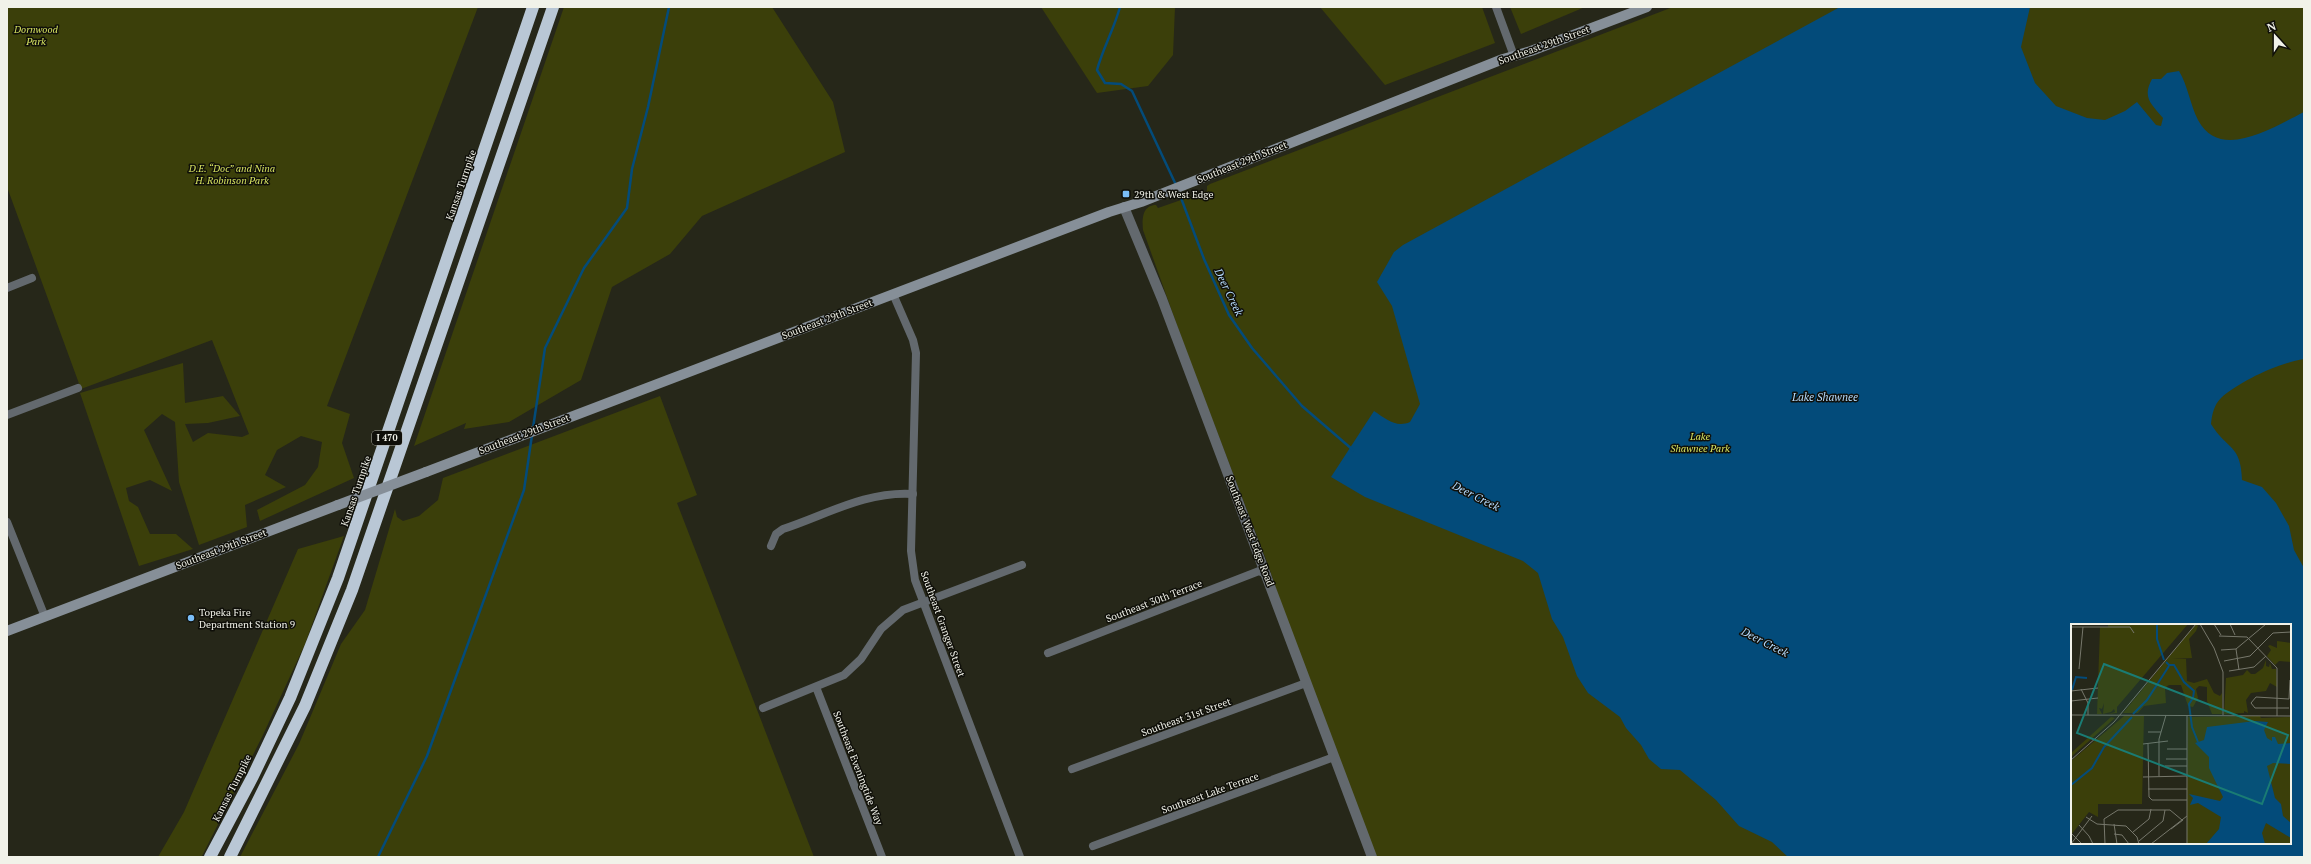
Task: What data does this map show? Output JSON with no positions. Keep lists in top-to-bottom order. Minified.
{"streets":{"highway":["Kansas Turnpike","I 470"],"main road":["Southeast 29th Street"],"street":["Southeast West Edge Road","Southeast 30th Terrace","Southeast Granger Street","Southeast 31st Street","Southeast Eveningtide Way","Southeast Lake Terrace"]},"crossings":[["Southeast 29th Street","Southeast West Edge Road"],["Southeast 29th Street","Southeast Granger Street"],["Southeast West Edge Road","Southeast 30th Terrace"],["Southeast West Edge Road","Southeast 31st Street"],["Southeast West Edge Road","Southeast Lake Terrace"]],"water":["Deer Creek","Lake Shawnee"],"parks":["Dornwood Park","D.E. “Doc” and Nina H. Robinson Park","Lake Shawnee Park"],"places":{"transit":["29th & West Edge"],"other":["Topeka Fire Department Station 9"]},"north":"top"}
